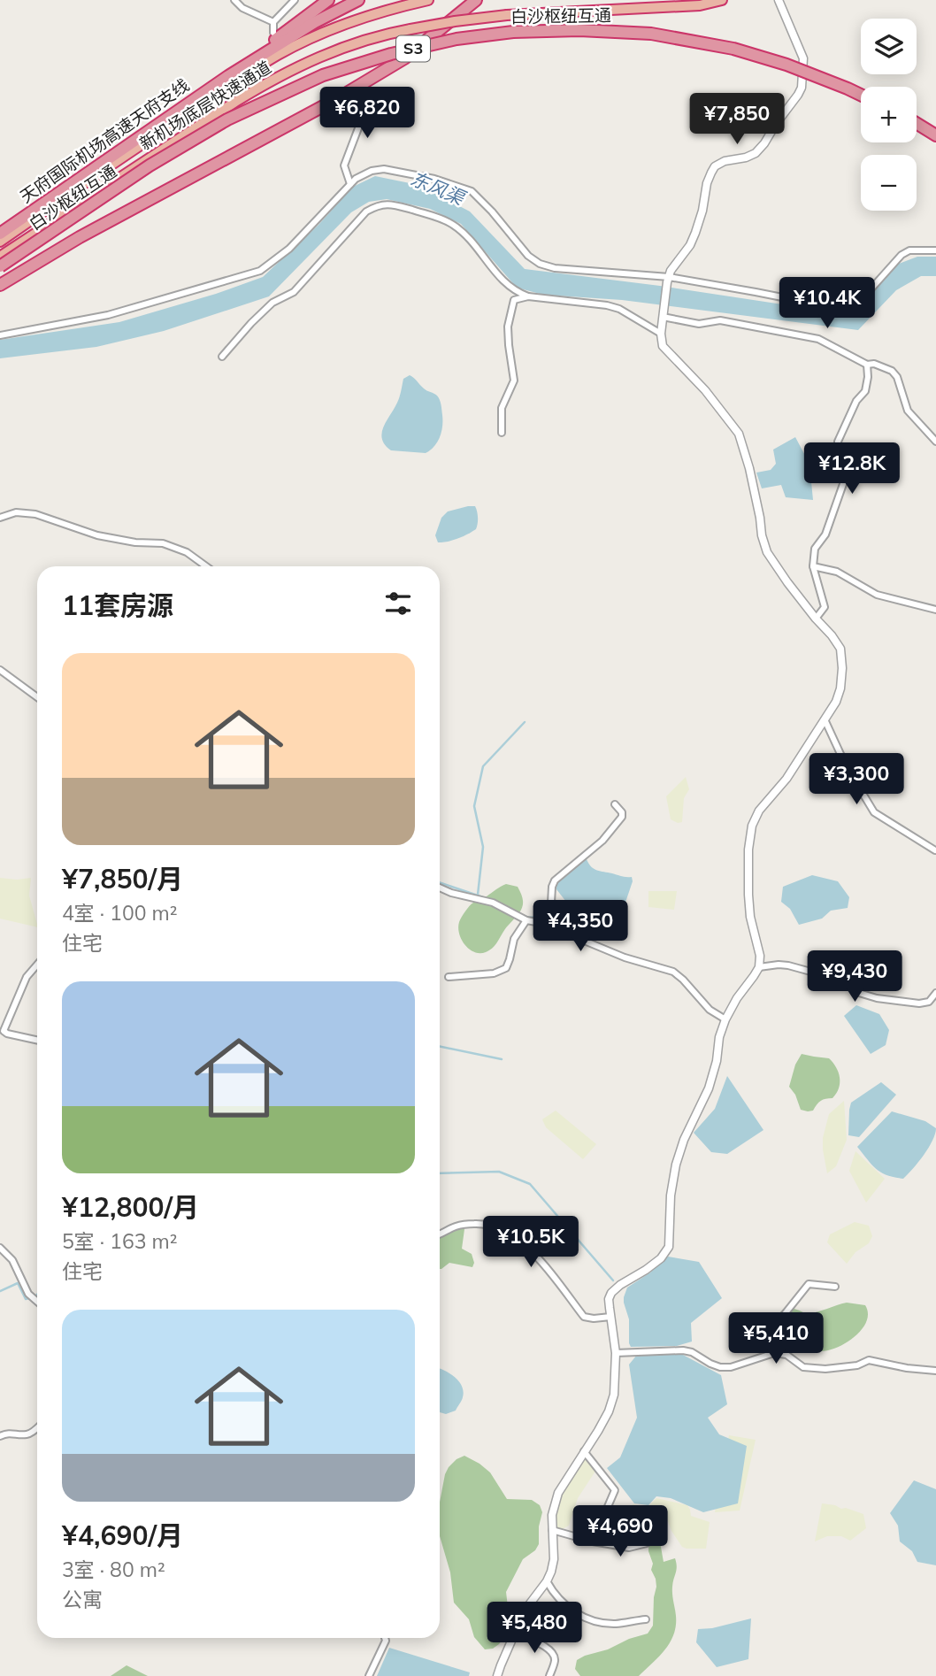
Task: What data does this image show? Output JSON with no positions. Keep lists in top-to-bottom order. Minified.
{"streets":{"highway":["白沙枢纽互通","S3","新机场底层快速通道","天府国际机场高速天府支线"]},"water":["东风渠"],"page":{"map_buttons":["+","−"],"price":["¥6,820","¥7,850","¥10.4K","¥12.8K","¥3,300","¥4,350","¥9,430","¥10.5K","¥5,410","¥4,690","¥5,480"],"heading":"11套房源","list":[{"name":"¥7,850/月","note":"4室 · 100 m² · 住宅"},{"name":"¥12,800/月","note":"5室 · 163 m² · 住宅"},{"name":"¥4,690/月","note":"3室 · 80 m² · 公寓"}]}}
